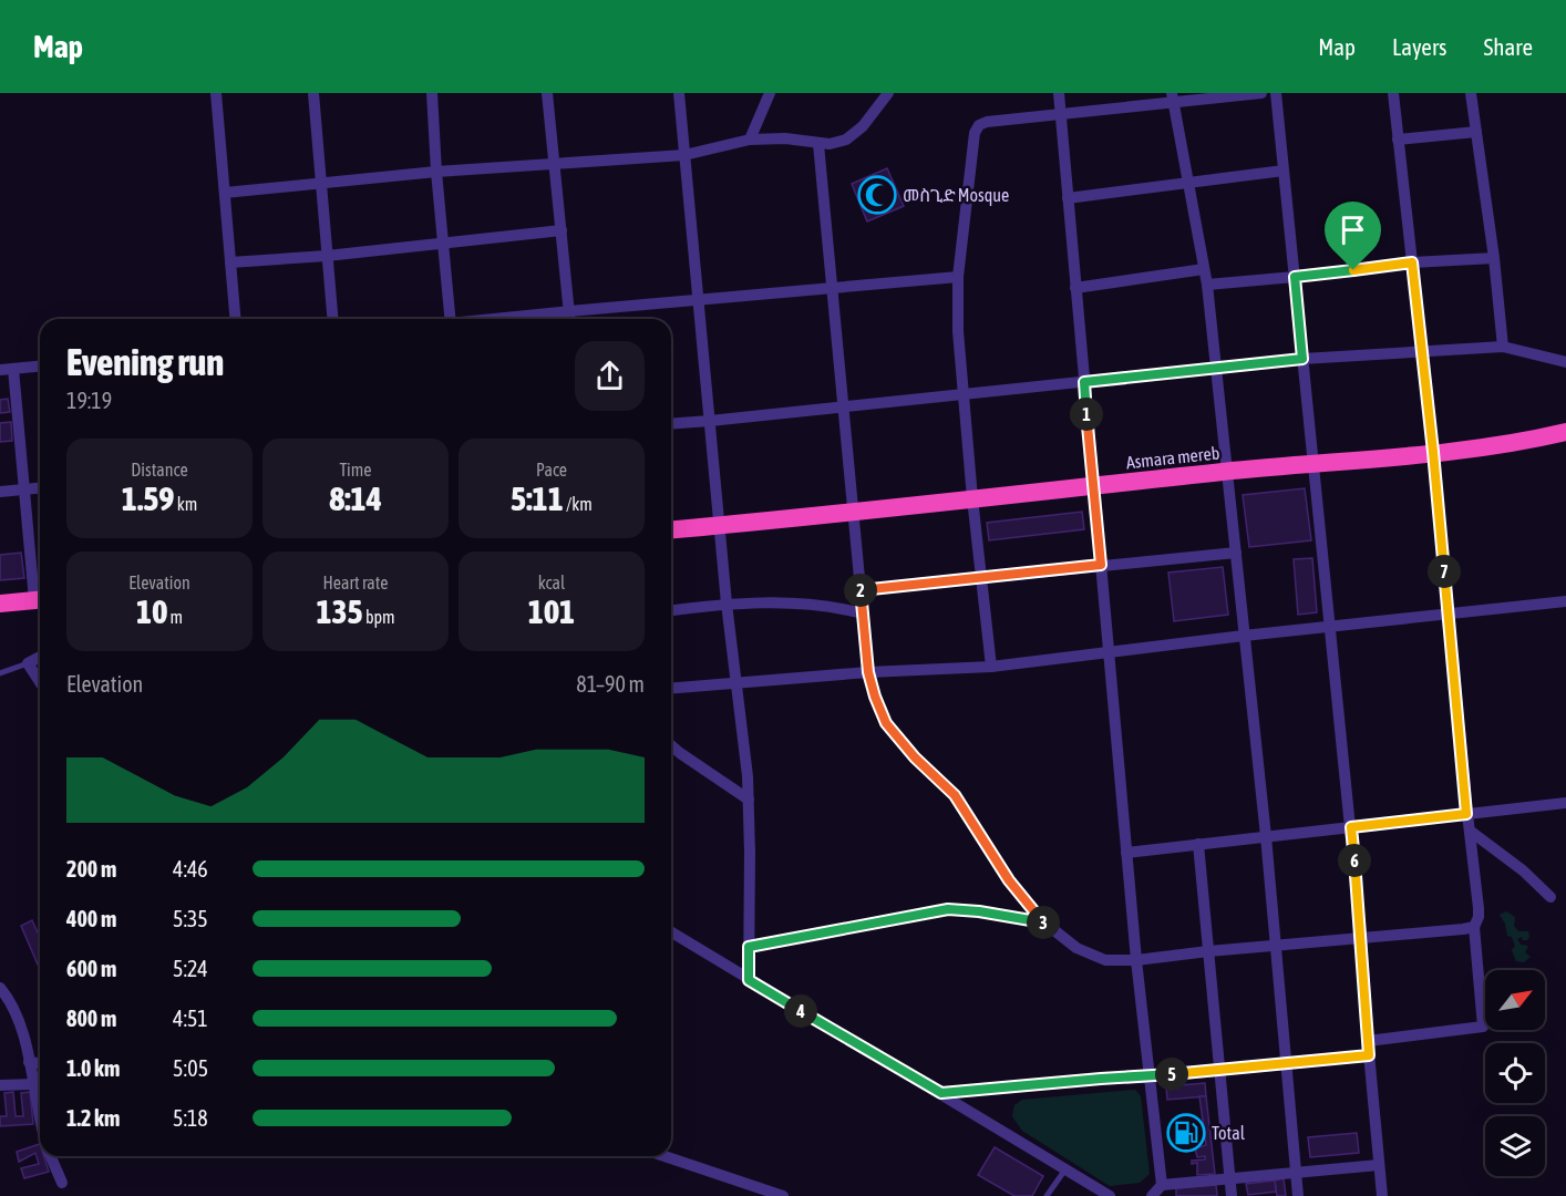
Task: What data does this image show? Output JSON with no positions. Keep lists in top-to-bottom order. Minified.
{"streets":{"highway":["Asmara mereb"]},"places":{"mosque":["መስጊድ Mosque"],"fuel station":["Total"]},"north":"top right","page":{"header":"Map","nav":["Map","Layers","Share"],"heading":["Evening run","19:19"],"pins":["1","7","2","6","3","4","5"],"stats":[["Distance","1.59 km"],["Time","8:14"],["Pace","5:11 /km"],["Elevation","10 m"],["Heart rate","135 bpm"],["kcal","101"]],"chart":["Elevation","81–90 m"],"list":[{"name":"200 m","note":"4:46"},{"name":"400 m","note":"5:35"},{"name":"600 m","note":"5:24"},{"name":"800 m","note":"4:51"},{"name":"1.0 km","note":"5:05"},{"name":"1.2 km","note":"5:18"}]}}
